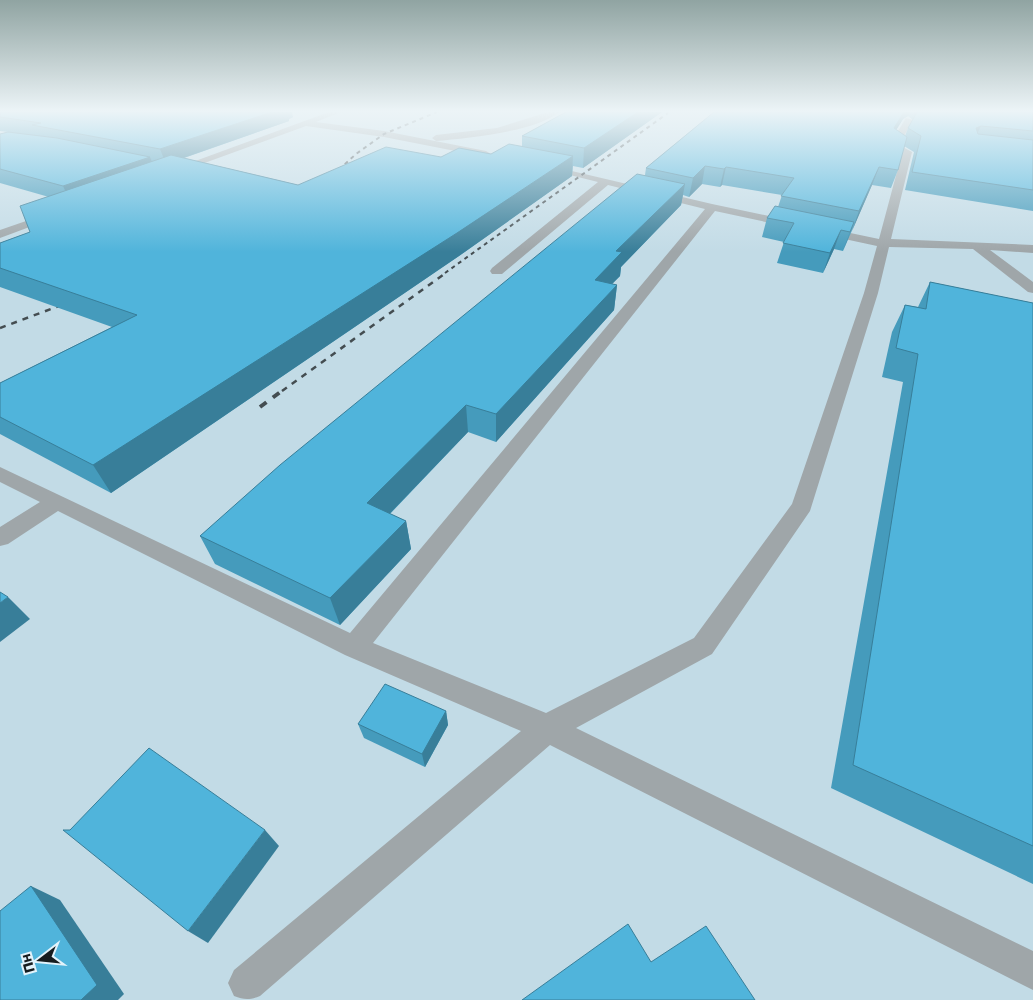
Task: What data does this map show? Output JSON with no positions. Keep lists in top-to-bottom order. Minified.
{"north":"left"}
